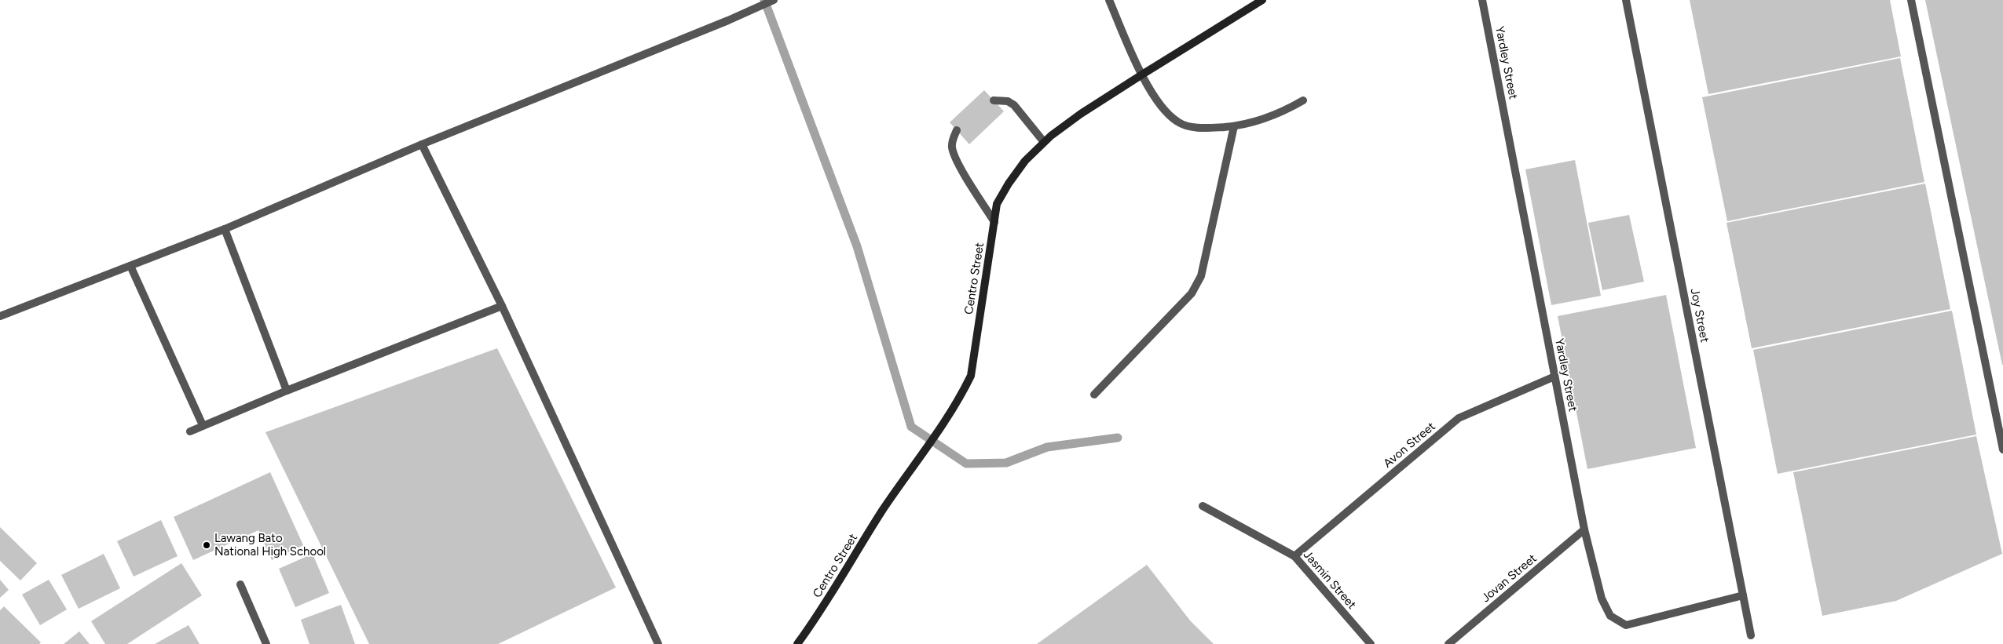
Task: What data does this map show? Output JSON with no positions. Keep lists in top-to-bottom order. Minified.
{"streets":{"main road":["Centro Street"],"street":["Yardley Street","Joy Street","Avon Street","Jovan Street","Jasmin Street"]},"crossings":[["Yardley Street","Joy Street"],["Yardley Street","Avon Street"],["Yardley Street","Jovan Street"],["Avon Street","Jasmin Street"]],"places":["Lawang Bato National High School"]}
